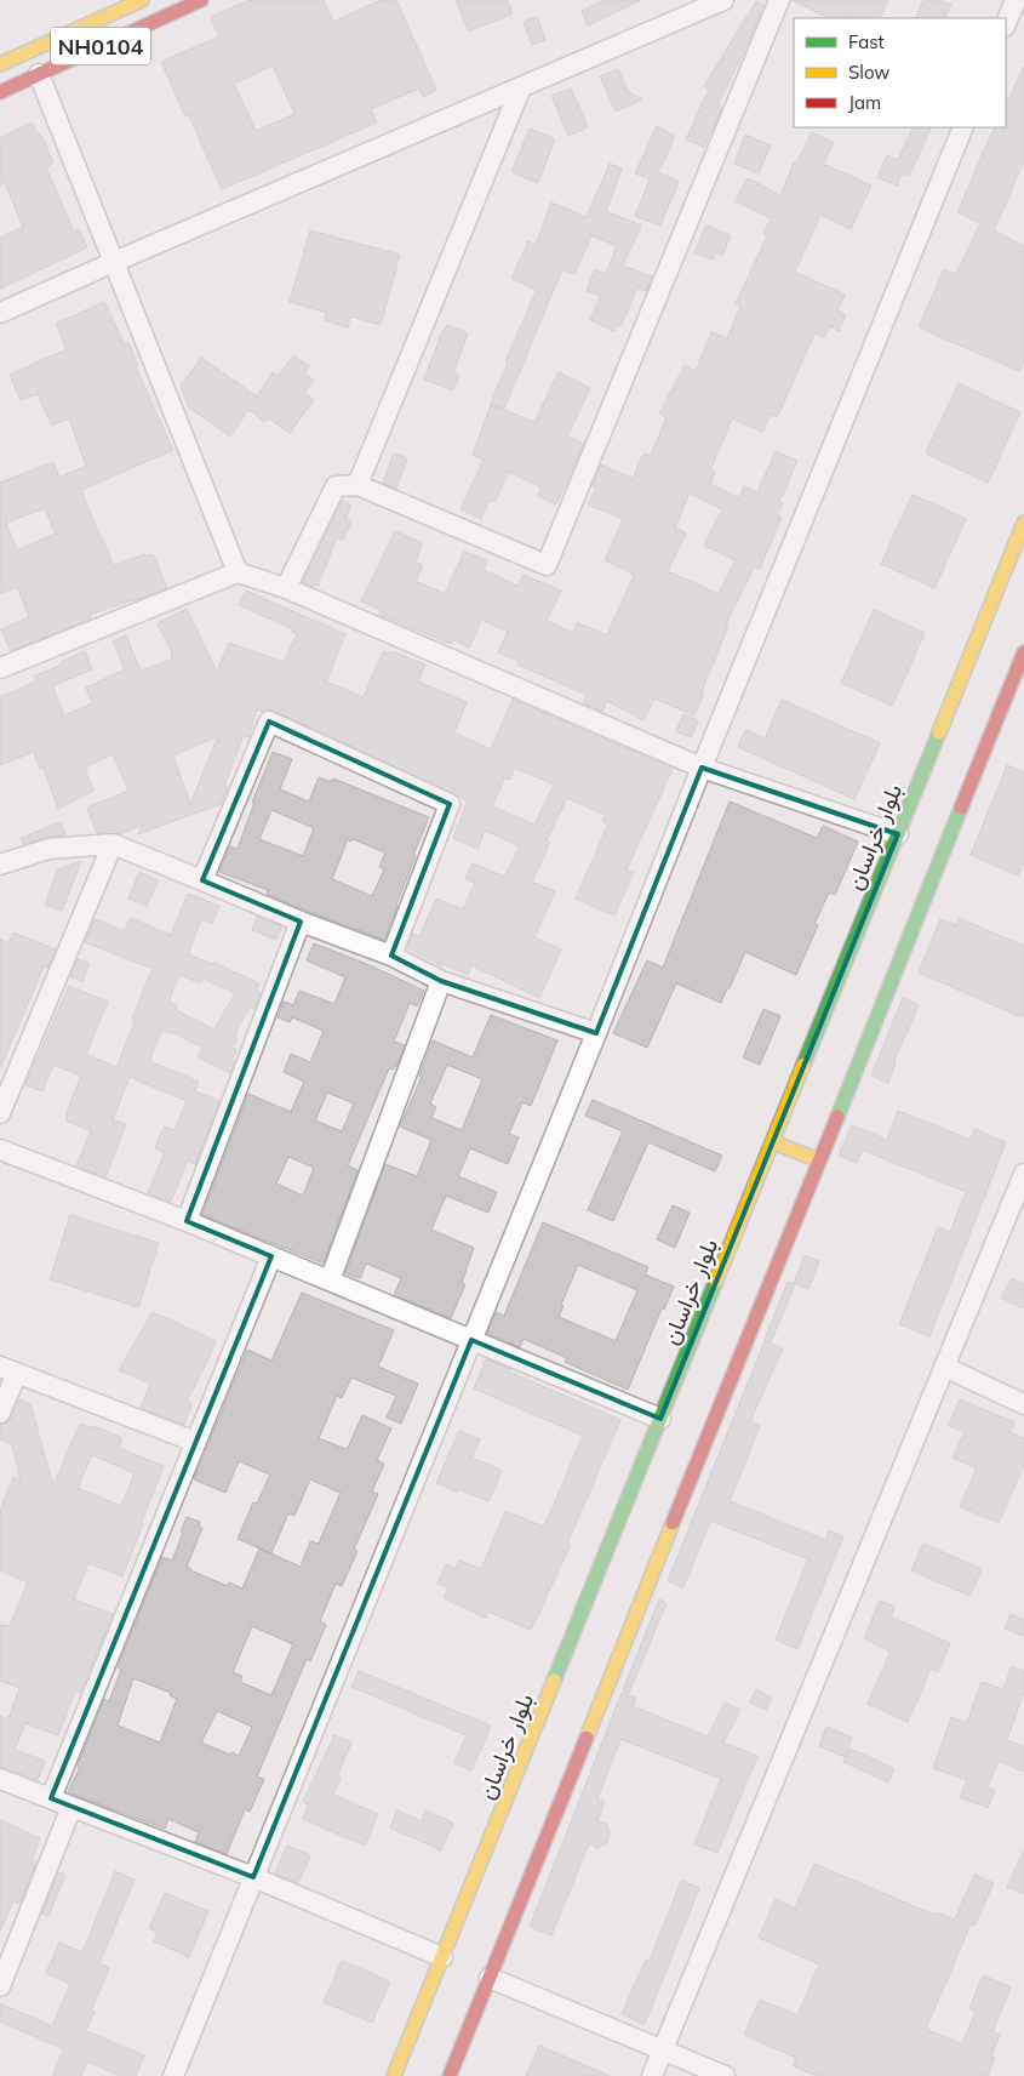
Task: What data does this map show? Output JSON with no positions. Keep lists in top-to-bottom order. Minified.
{"streets":{"main road":["NH0104","بلوار خراسان"]},"legend":["Fast","Slow","Jam"]}
